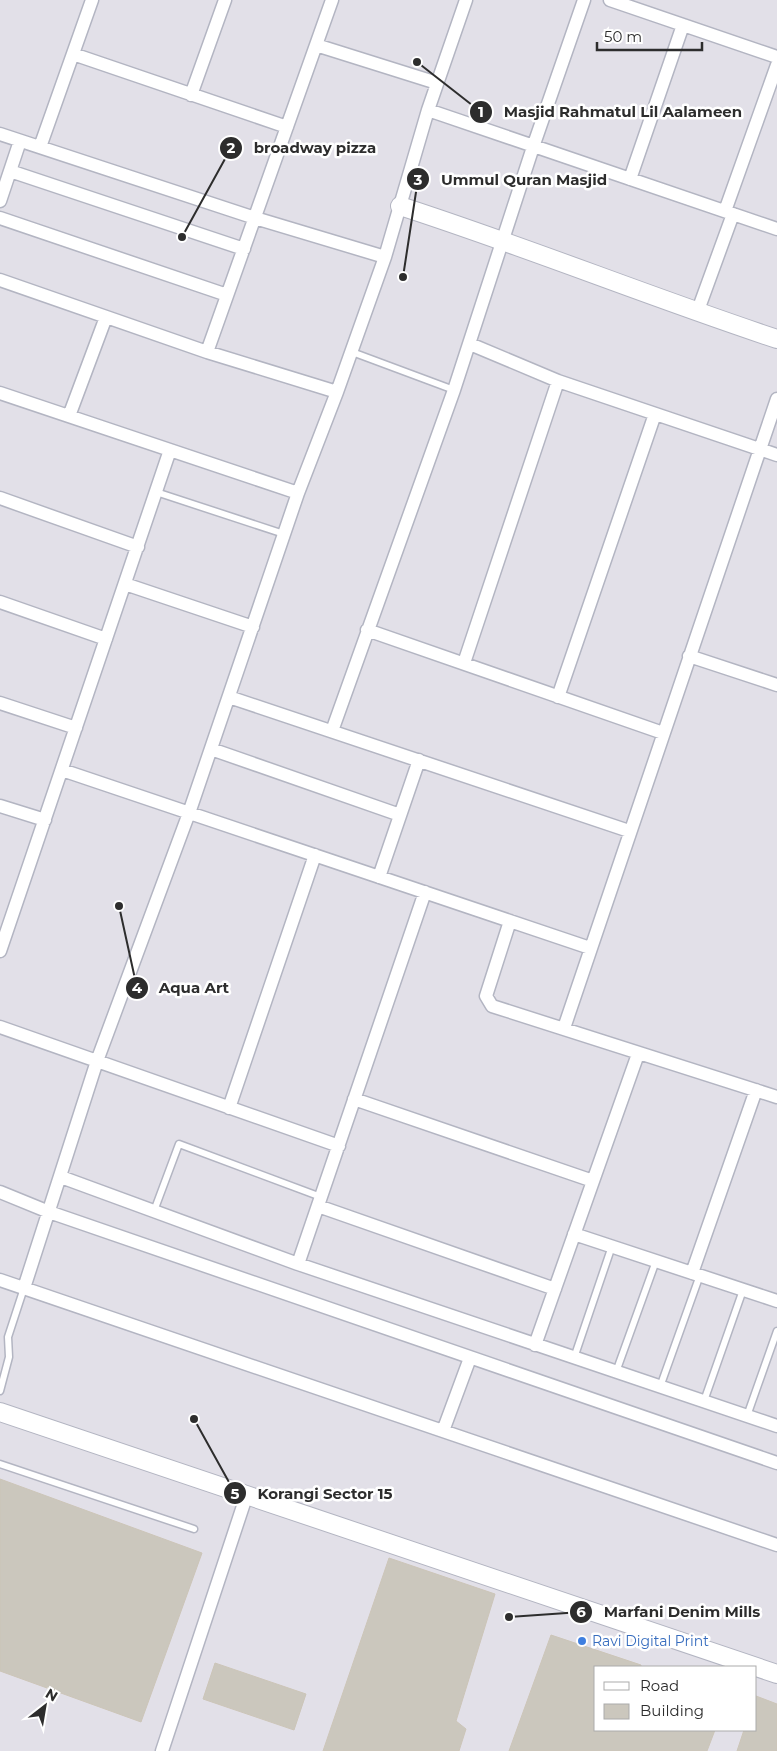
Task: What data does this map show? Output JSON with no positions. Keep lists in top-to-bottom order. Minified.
{"places":["Masjid Rahmatul Lil Aalameen","broadway pizza","Ummul Quran Masjid","Aqua Art","Korangi Sector 15","Marfani Denim Mills","Ravi Digital Print"],"legend":["Road","Building"],"scale_bar":"50 m","north":"top right"}
